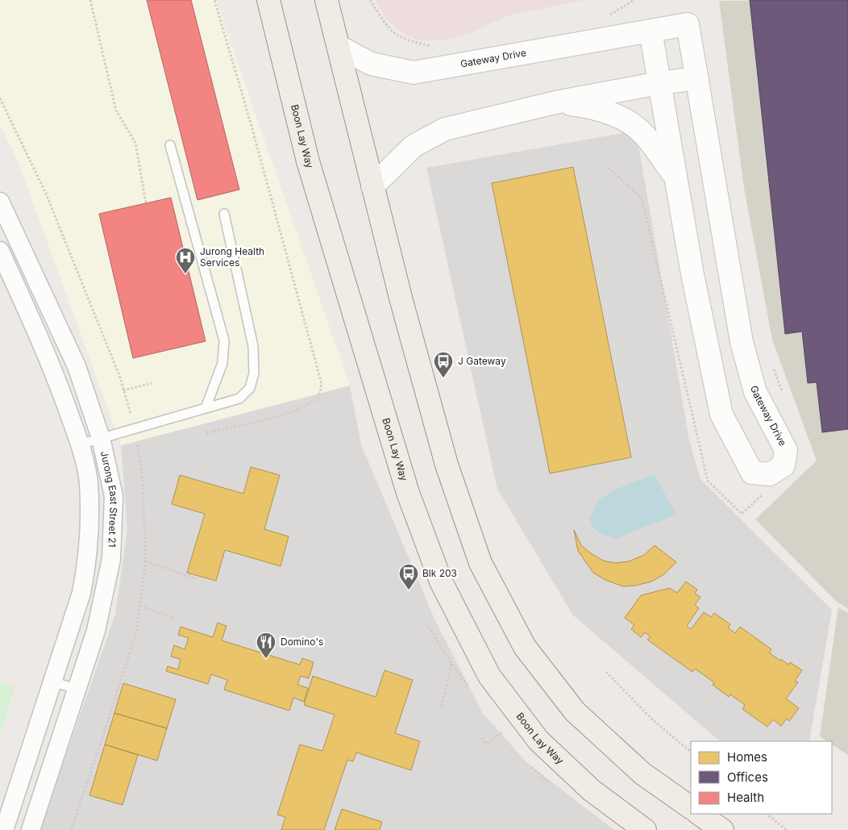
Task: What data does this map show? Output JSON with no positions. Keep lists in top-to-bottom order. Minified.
{"streets":{"main road":["Boon Lay Way"],"street":["Gateway Drive","Jurong East Street 21"]},"places":{"hospital":["Jurong Health Services"],"bus stop":["J Gateway","Blk 203"],"restaurant":["Domino's"]},"legend":["Homes","Offices","Health"]}
